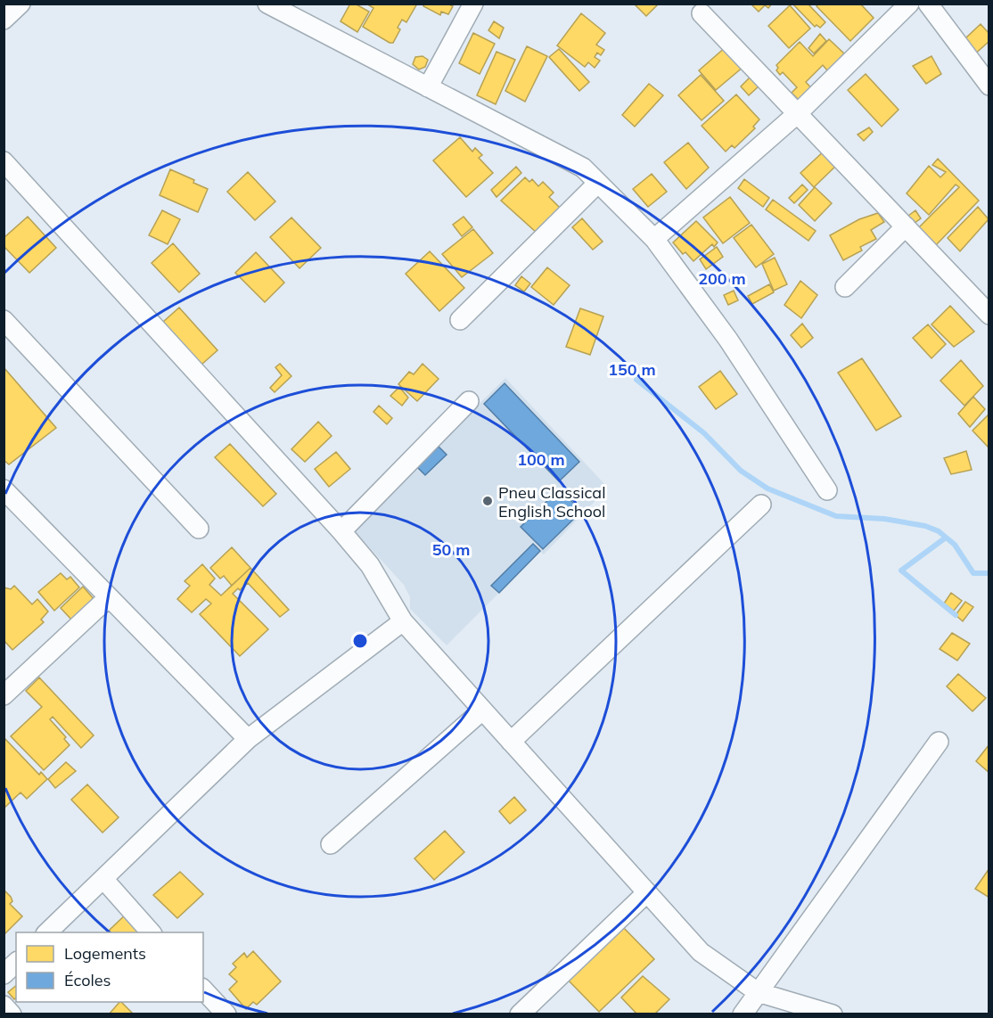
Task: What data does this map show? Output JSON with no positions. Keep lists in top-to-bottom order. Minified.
{"places":["Pneu Classical English School"],"legend":["Logements","Écoles"],"rings":["200 m","150 m","100 m","50 m"]}
